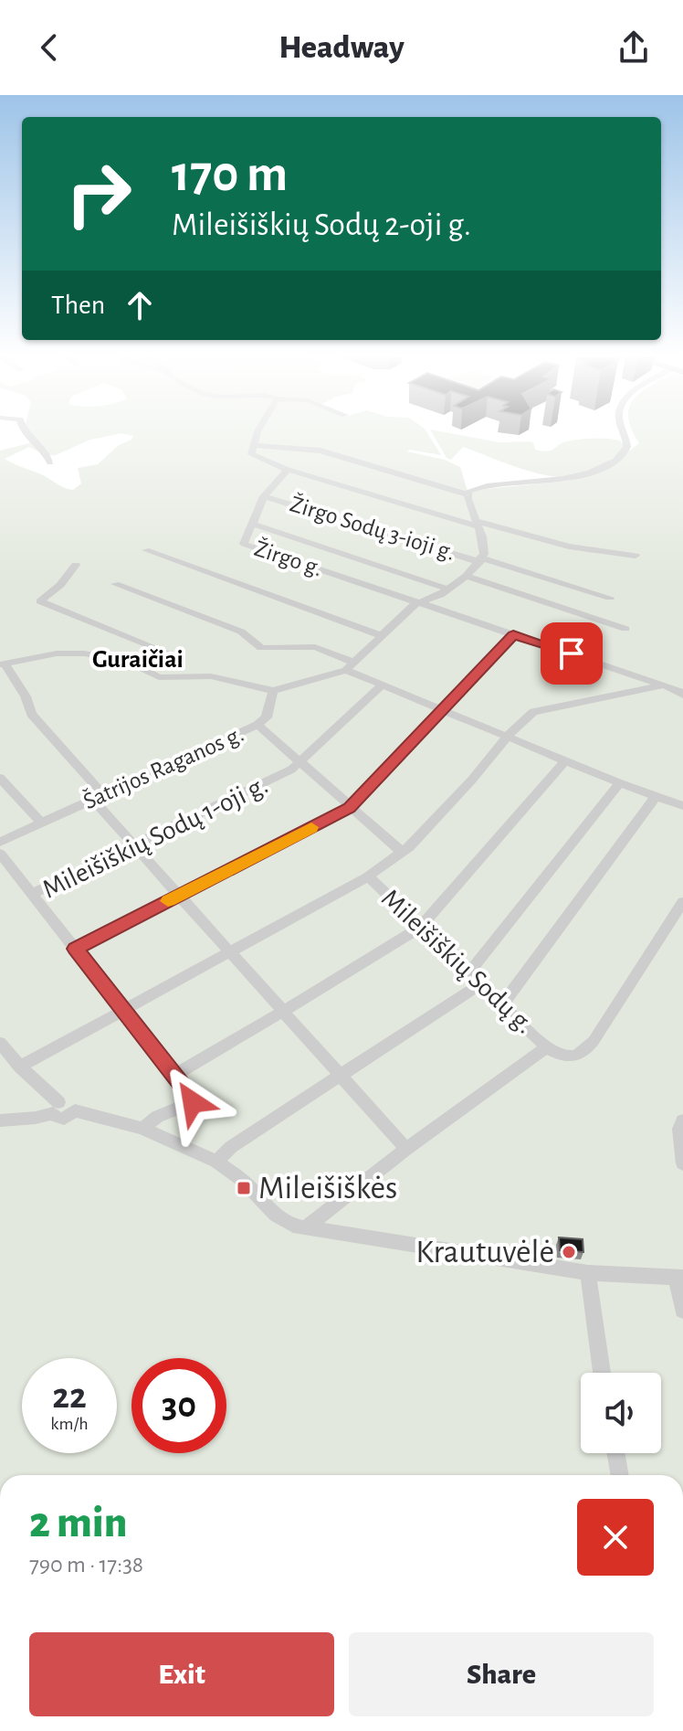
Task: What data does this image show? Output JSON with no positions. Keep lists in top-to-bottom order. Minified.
{"streets":{"street":["Žirgo Sodų 3-ioji g.","Žirgo g.","Šatrijos Raganos g.","Mileišiškių Sodų 1-oji g.","Mileišiškių Sodų g."]},"crossings":[["Žirgo Sodų 3-ioji g.","Žirgo g."],["Mileišiškių Sodų 1-oji g.","Mileišiškių Sodų g."]],"districts":["Guraičiai"],"places":{"transit":["Mileišiškės"],"other":["Krautuvėlė"]},"page":{"header":"Headway","turn":["170 m","Mileišiškių Sodų 2-oji g."],"then":"Then","speed":"22 km/h","limit":"30","heading":["2 min","790 m · 17:38"],"buttons":["Exit","Share"]}}
